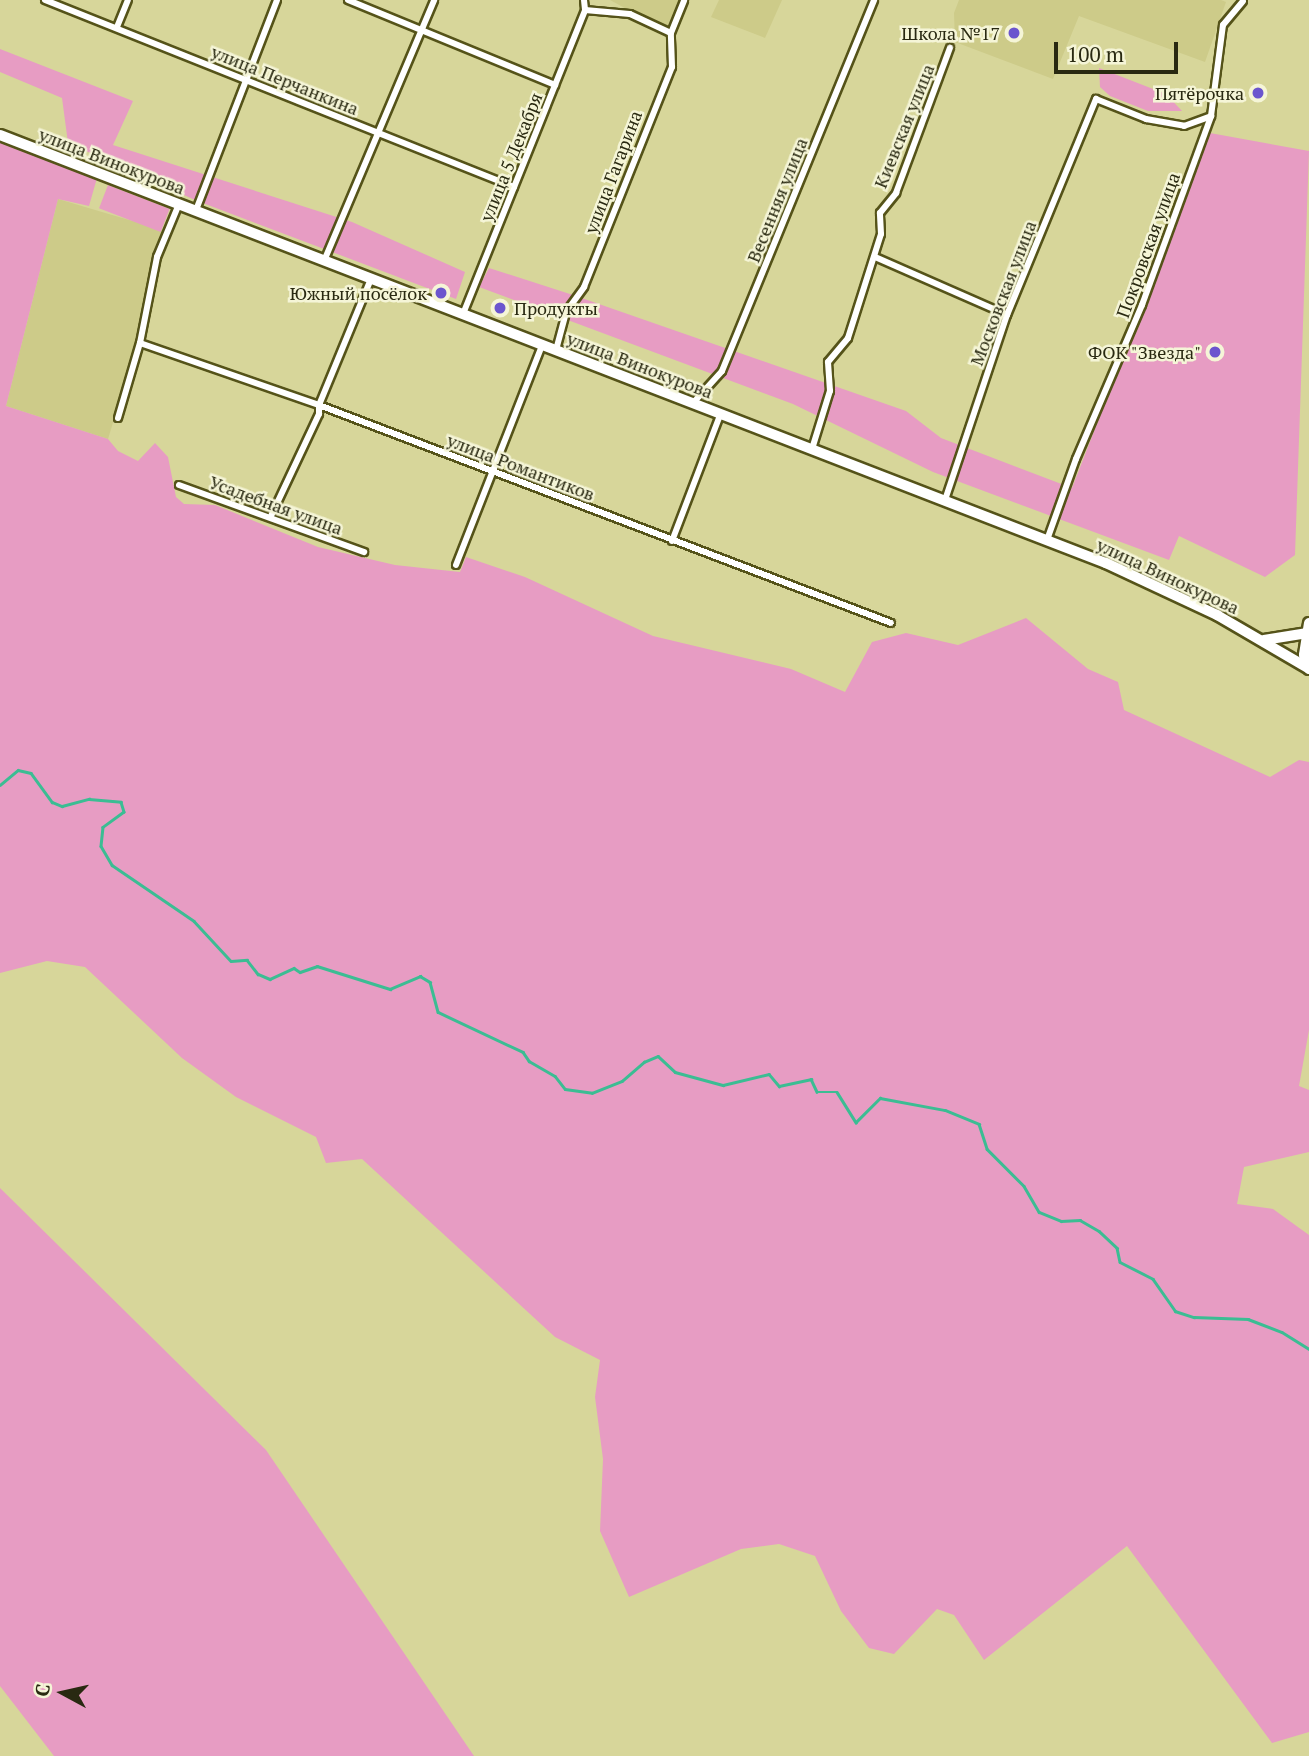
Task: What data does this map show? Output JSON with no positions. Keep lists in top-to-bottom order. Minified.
{"streets":{"main road":["улица Винокурова"],"street":["улица Перчанкина","Киевская улица","улица 5 Декабря","улица Гагарина","Весенняя улица","Покровская улица","Московская улица","улица Романтиков","Усадебная улица"]},"crossings":[["улица Перчанкина","улица 5 Декабря"],["Киевская улица","улица Винокурова"],["улица 5 Декабря","улица Винокурова"],["улица Винокурова","улица Гагарина"],["улица Винокурова","Весенняя улица"],["улица Винокурова","Покровская улица"],["улица Винокурова","Московская улица"],["Покровская улица","Московская улица"]],"places":["Школа №17","Пятёрочка","Южный посёлок","Продукты","ФОК \"Звезда\""],"scale_bar":"100 m","north":"left"}
